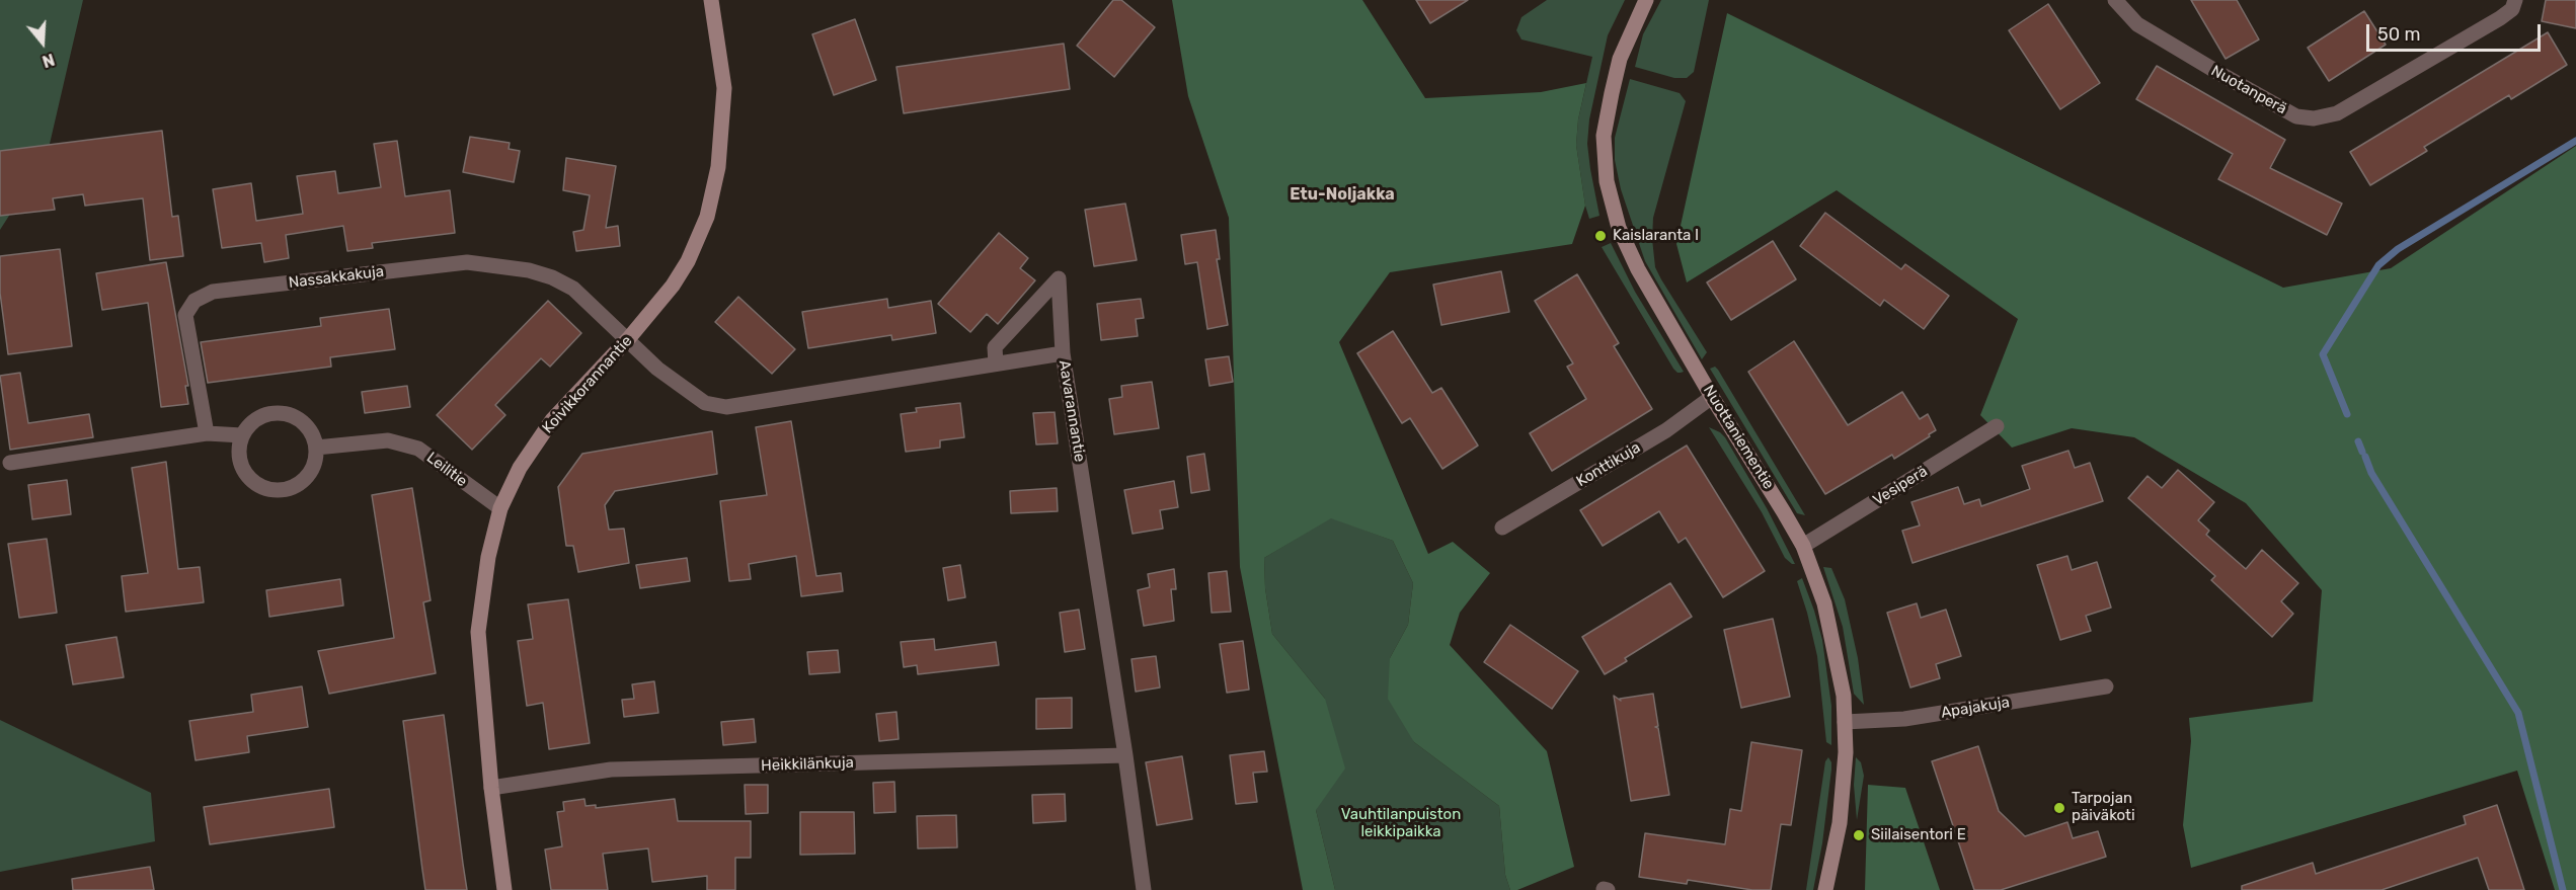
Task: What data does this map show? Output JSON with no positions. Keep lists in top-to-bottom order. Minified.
{"streets":{"street":["Nuotanperä","Nassakkakuja","Koivikkorannantie","Aavarannantie","Nuottaniementie","Konttikuja","Leilitie","Vesiperä","Apajakuja","Heikkilänkuja"]},"crossings":[["Nassakkakuja","Koivikkorannantie"],["Nassakkakuja","Aavarannantie"],["Koivikkorannantie","Aavarannantie"],["Koivikkorannantie","Leilitie"],["Koivikkorannantie","Heikkilänkuja"],["Aavarannantie","Heikkilänkuja"],["Nuottaniementie","Konttikuja"],["Nuottaniementie","Vesiperä"],["Nuottaniementie","Apajakuja"]],"districts":["Etu-Noljakka"],"parks":["Vauhtilanpuiston leikkipaikka"],"places":["Kaislaranta I","Tarpojan päiväkoti","Siilaisentori E"],"scale_bar":"50 m","north":"bottom"}
